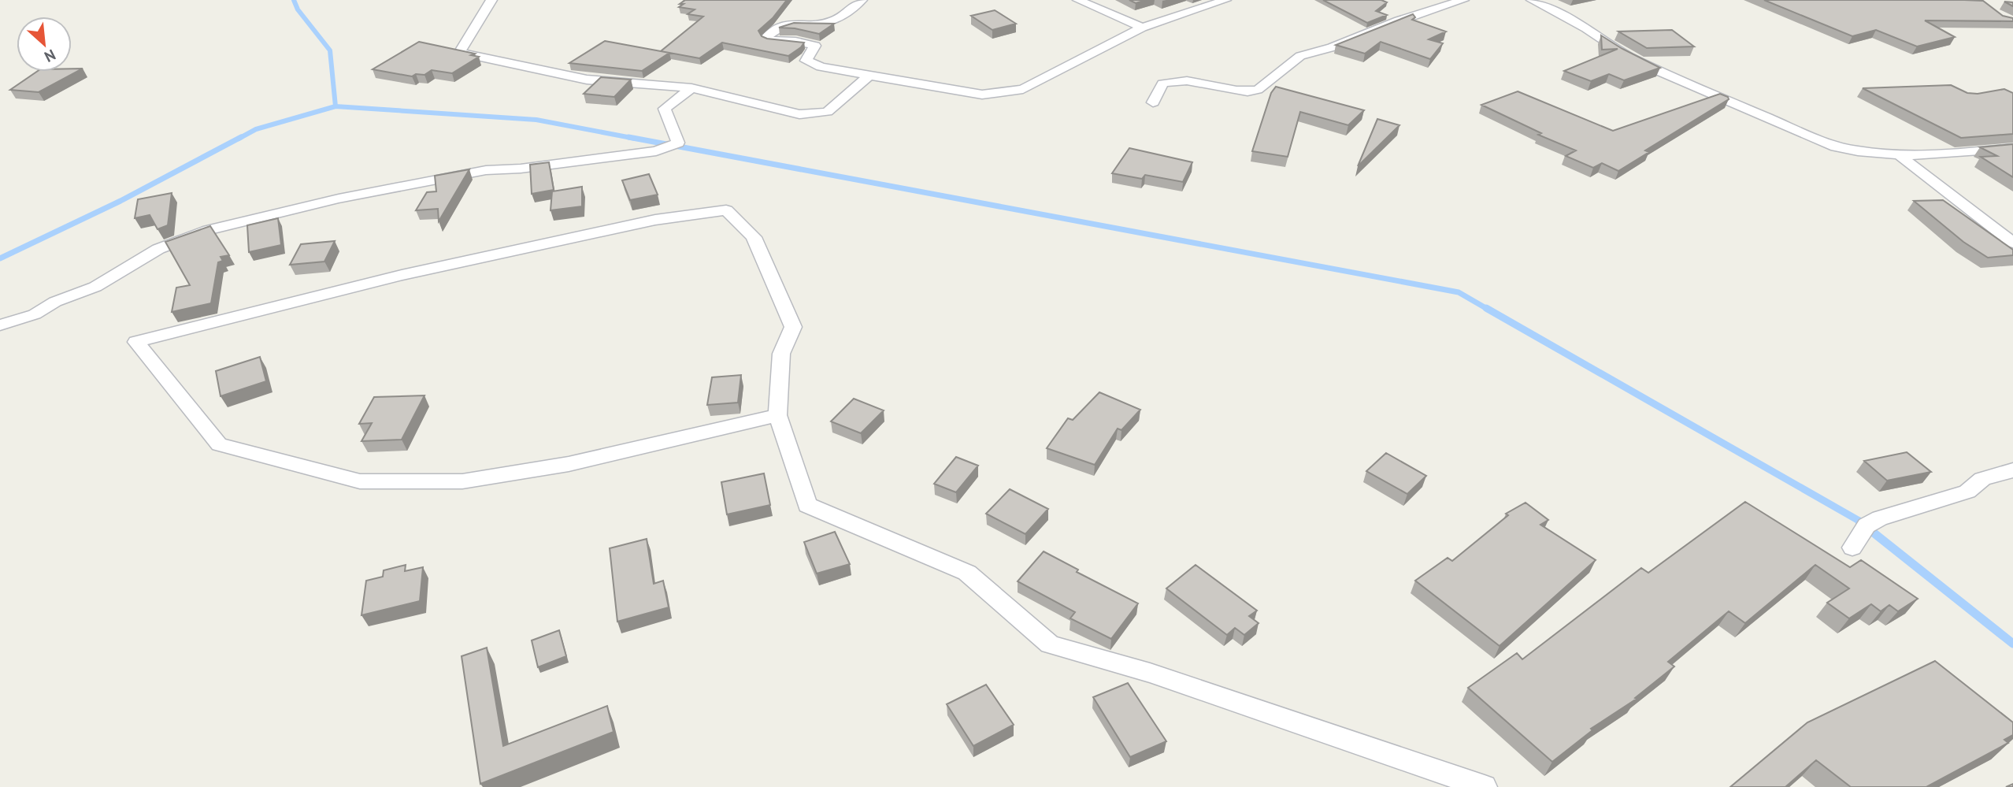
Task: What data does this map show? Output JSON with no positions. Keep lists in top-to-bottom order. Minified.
{"north":"bottom right"}
